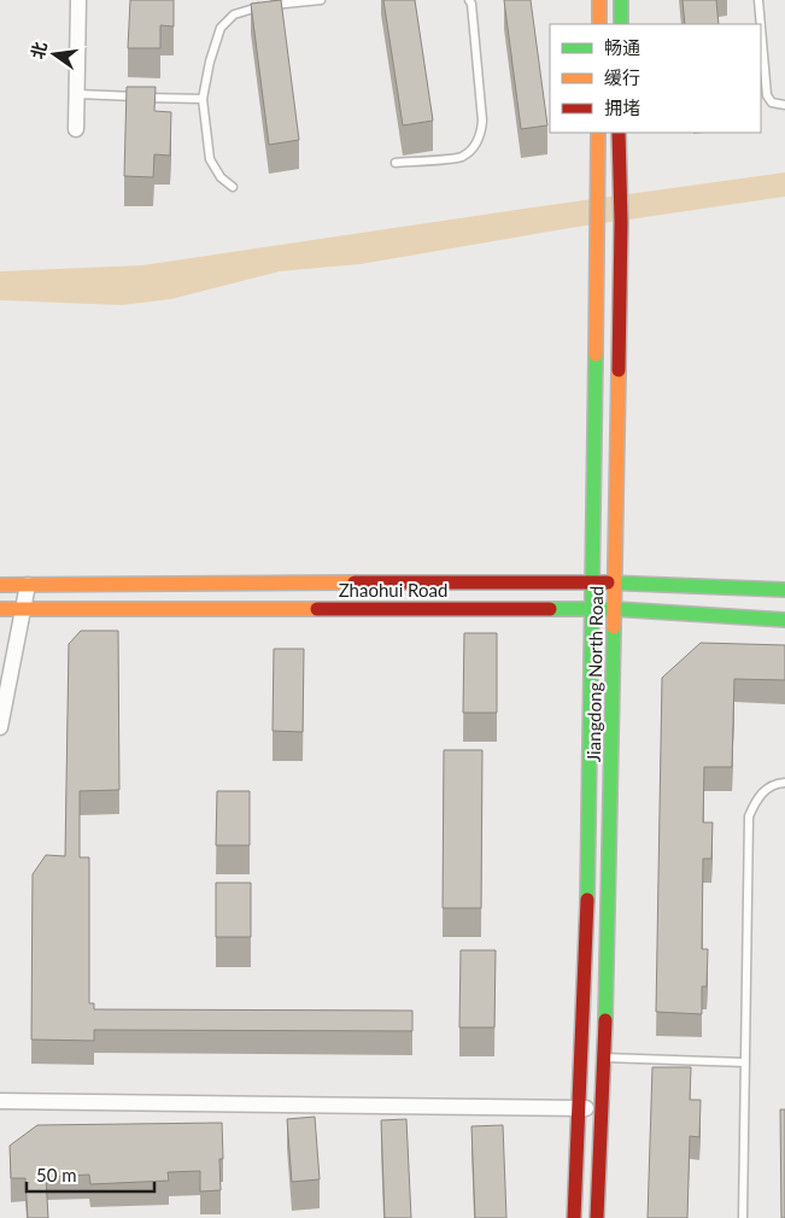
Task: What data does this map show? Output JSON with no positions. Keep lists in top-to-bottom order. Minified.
{"streets":{"main road":["Zhaohui Road","Jiangdong North Road"]},"crossings":[["Zhaohui Road","Jiangdong North Road"]],"legend":["畅通","缓行","拥堵"],"scale_bar":"50 m","north":"left"}
